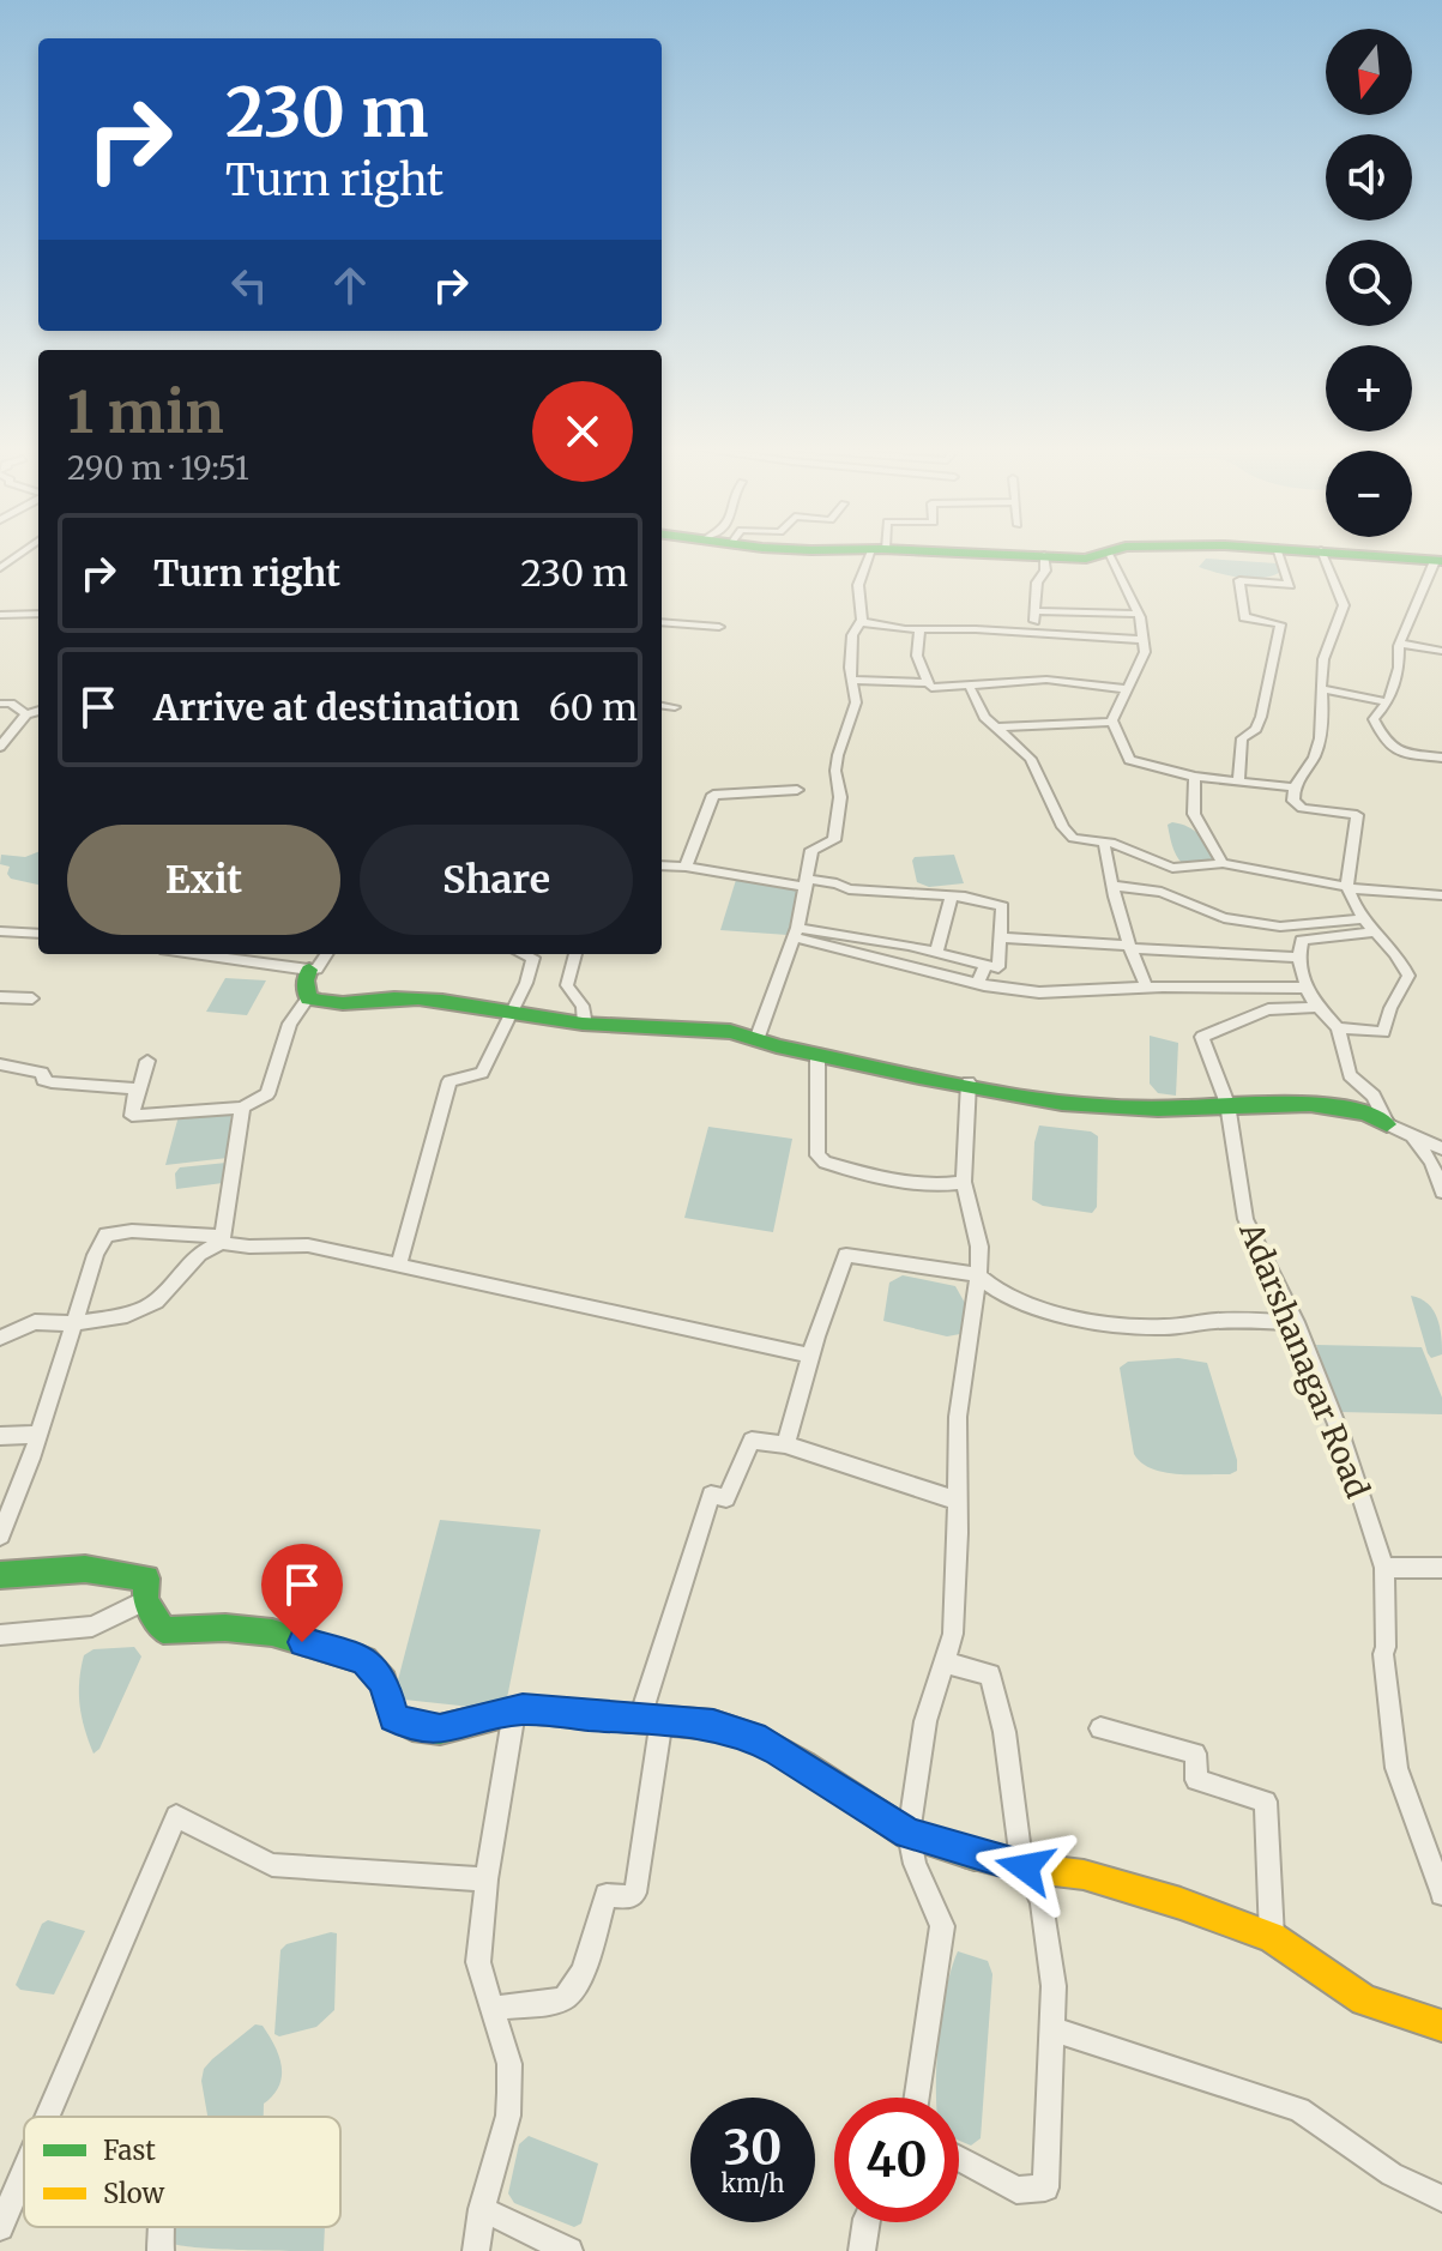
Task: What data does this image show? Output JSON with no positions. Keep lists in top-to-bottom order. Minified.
{"streets":{"street":["Adarshanagar Road"]},"legend":["Fast","Slow"],"north":"bottom","page":{"map_buttons":["+","−"],"turn":["230 m","Turn right"],"heading":["1 min","290 m · 19:51"],"list":[{"name":"Turn right","value":"230 m"},{"name":"Arrive at destination","value":"60 m"}],"buttons":["Exit","Share"],"speed":"30 km/h","limit":"40"}}
